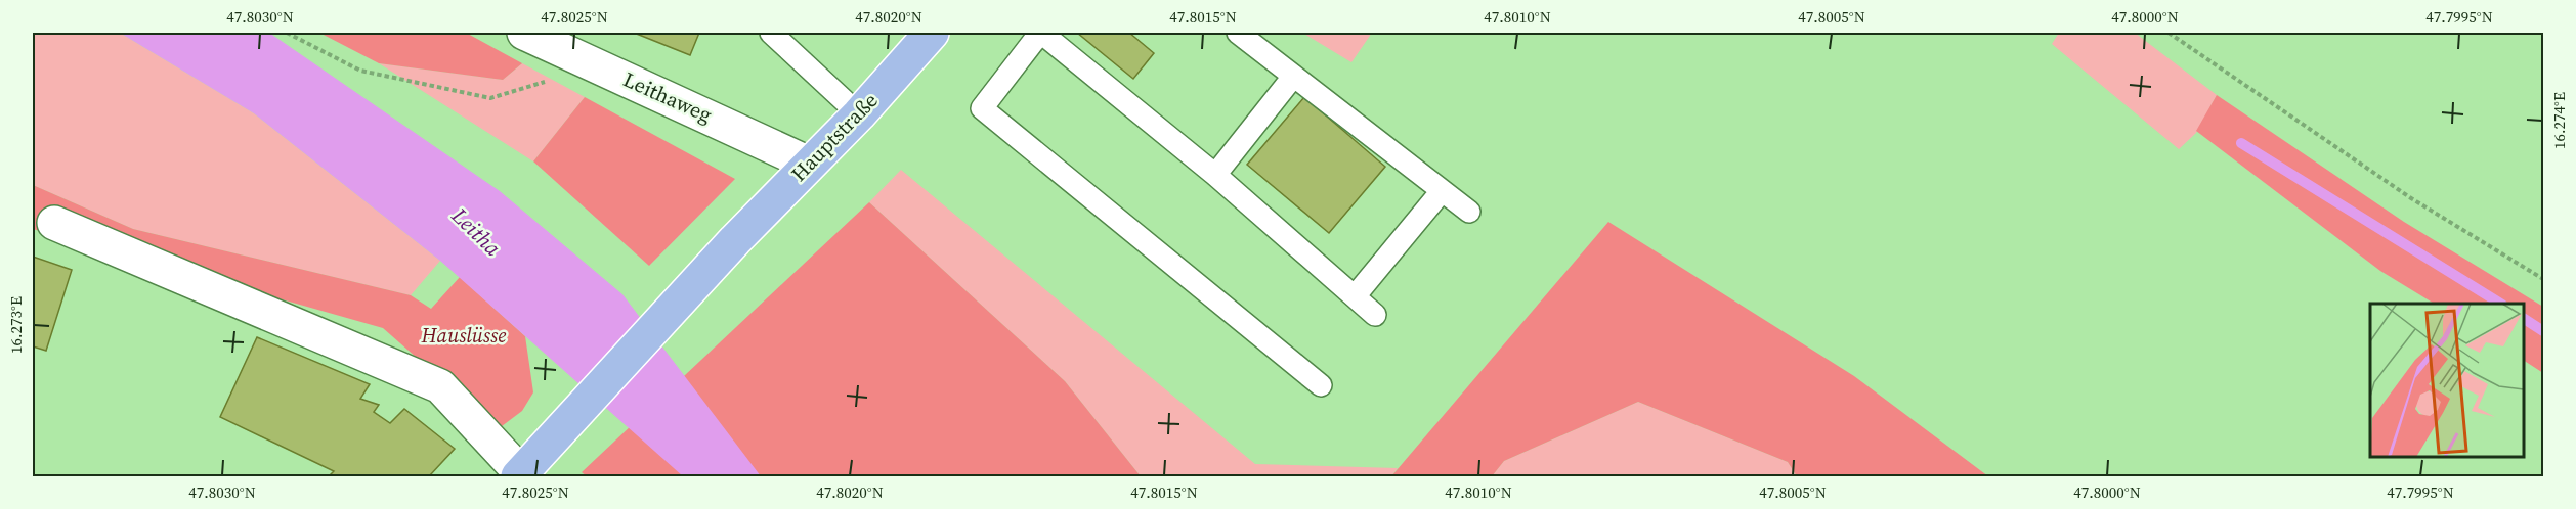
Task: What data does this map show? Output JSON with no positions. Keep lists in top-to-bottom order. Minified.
{"streets":{"main road":["Hauptstraße"],"street":["Leithaweg"]},"crossings":[["Leithaweg","Hauptstraße"]],"water":["Leitha"],"parks":["Hauslüsse"],"coordinates":["47.8030°N","47.8025°N","47.8020°N","47.8015°N","47.8010°N","47.8005°N","47.8000°N","47.7995°N","16.274°E","16.273°E"]}
